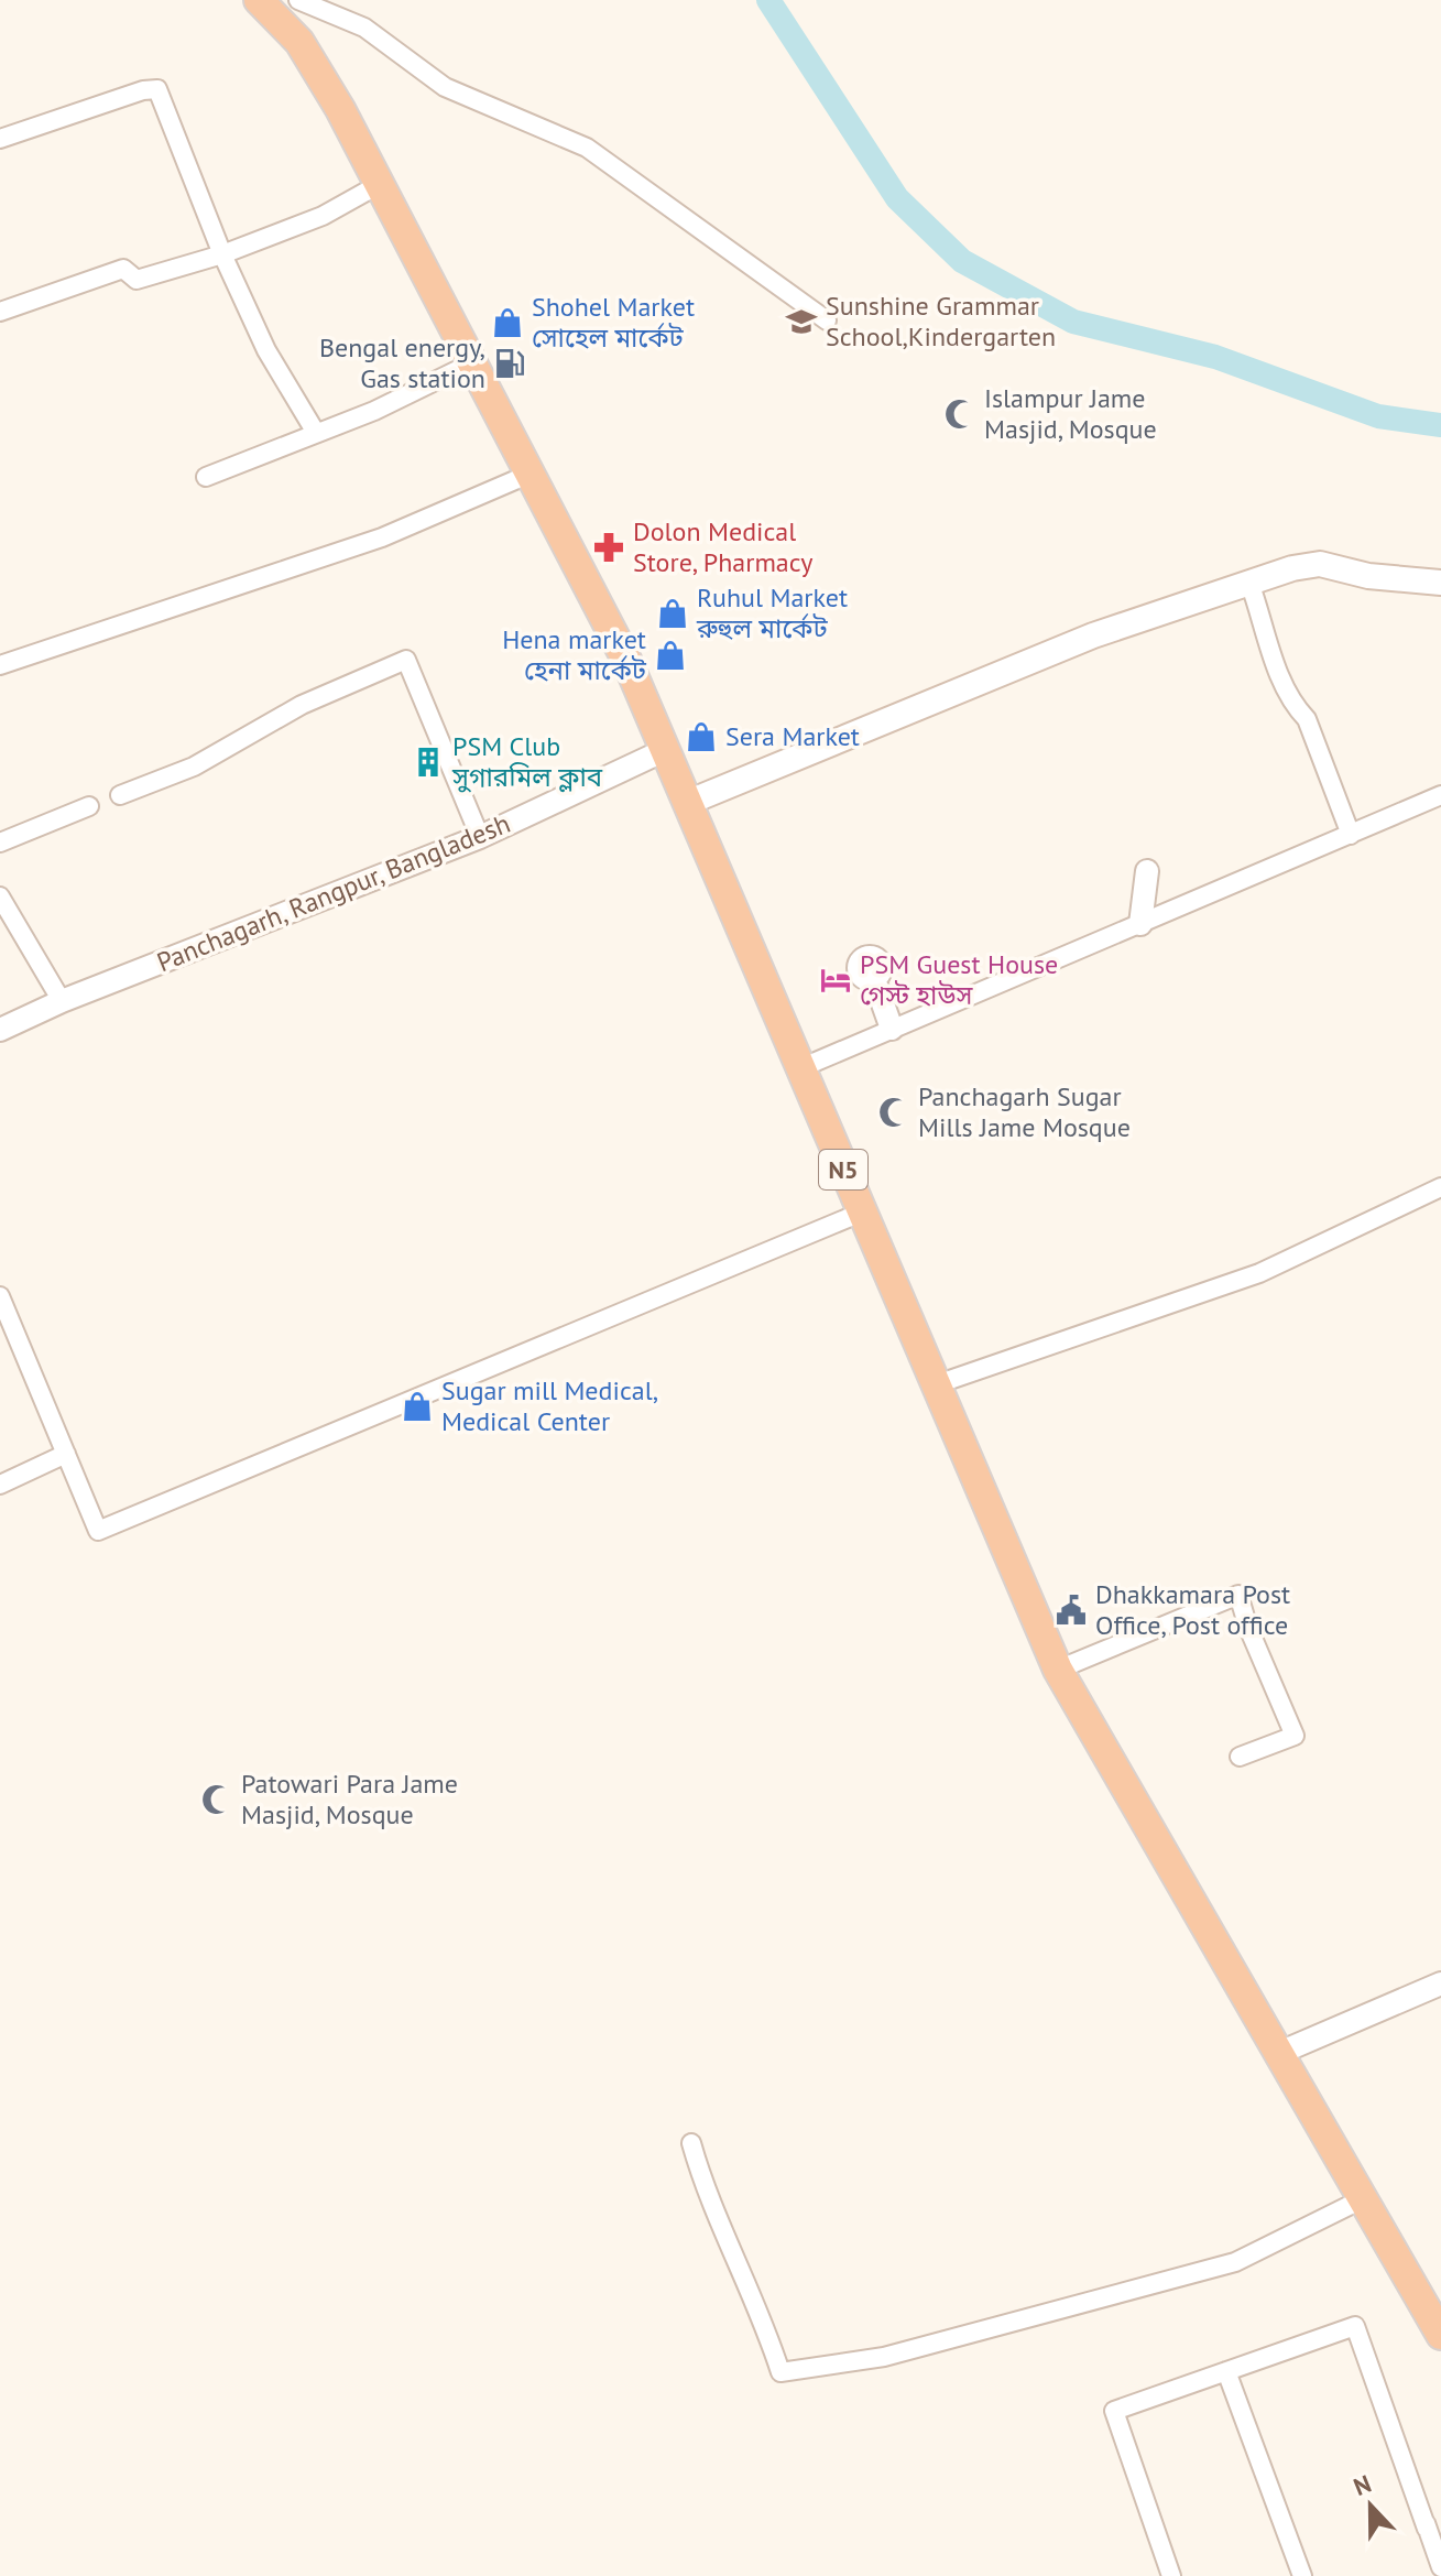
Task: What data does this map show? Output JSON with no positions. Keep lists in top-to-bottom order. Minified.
{"streets":{"highway":["N5"],"street":["Panchagarh, Rangpur, Bangladesh"]},"crossings":[["Panchagarh, Rangpur, Bangladesh","N5"]],"places":{"school or university":["Sunshine Grammar School,Kindergarten"],"shop":["Shohel Market সোহেল মার্কেট","Ruhul Market রুহুল মার্কেট","Hena market হেনা মার্কেট","Sera Market","Sugar mill Medical, Medical Center"],"fuel station":["Bengal energy, Gas station"],"mosque":["Islampur Jame Masjid, Mosque","Panchagarh Sugar Mills Jame Mosque","Patowari Para Jame Masjid, Mosque"],"pharmacy":["Dolon Medical Store, Pharmacy"],"building":["PSM Club সুগারমিল ক্লাব"],"hotel":["PSM Guest House গেস্ট হাউস"],"public building":["Dhakkamara Post Office, Post office"]},"north":"top"}
